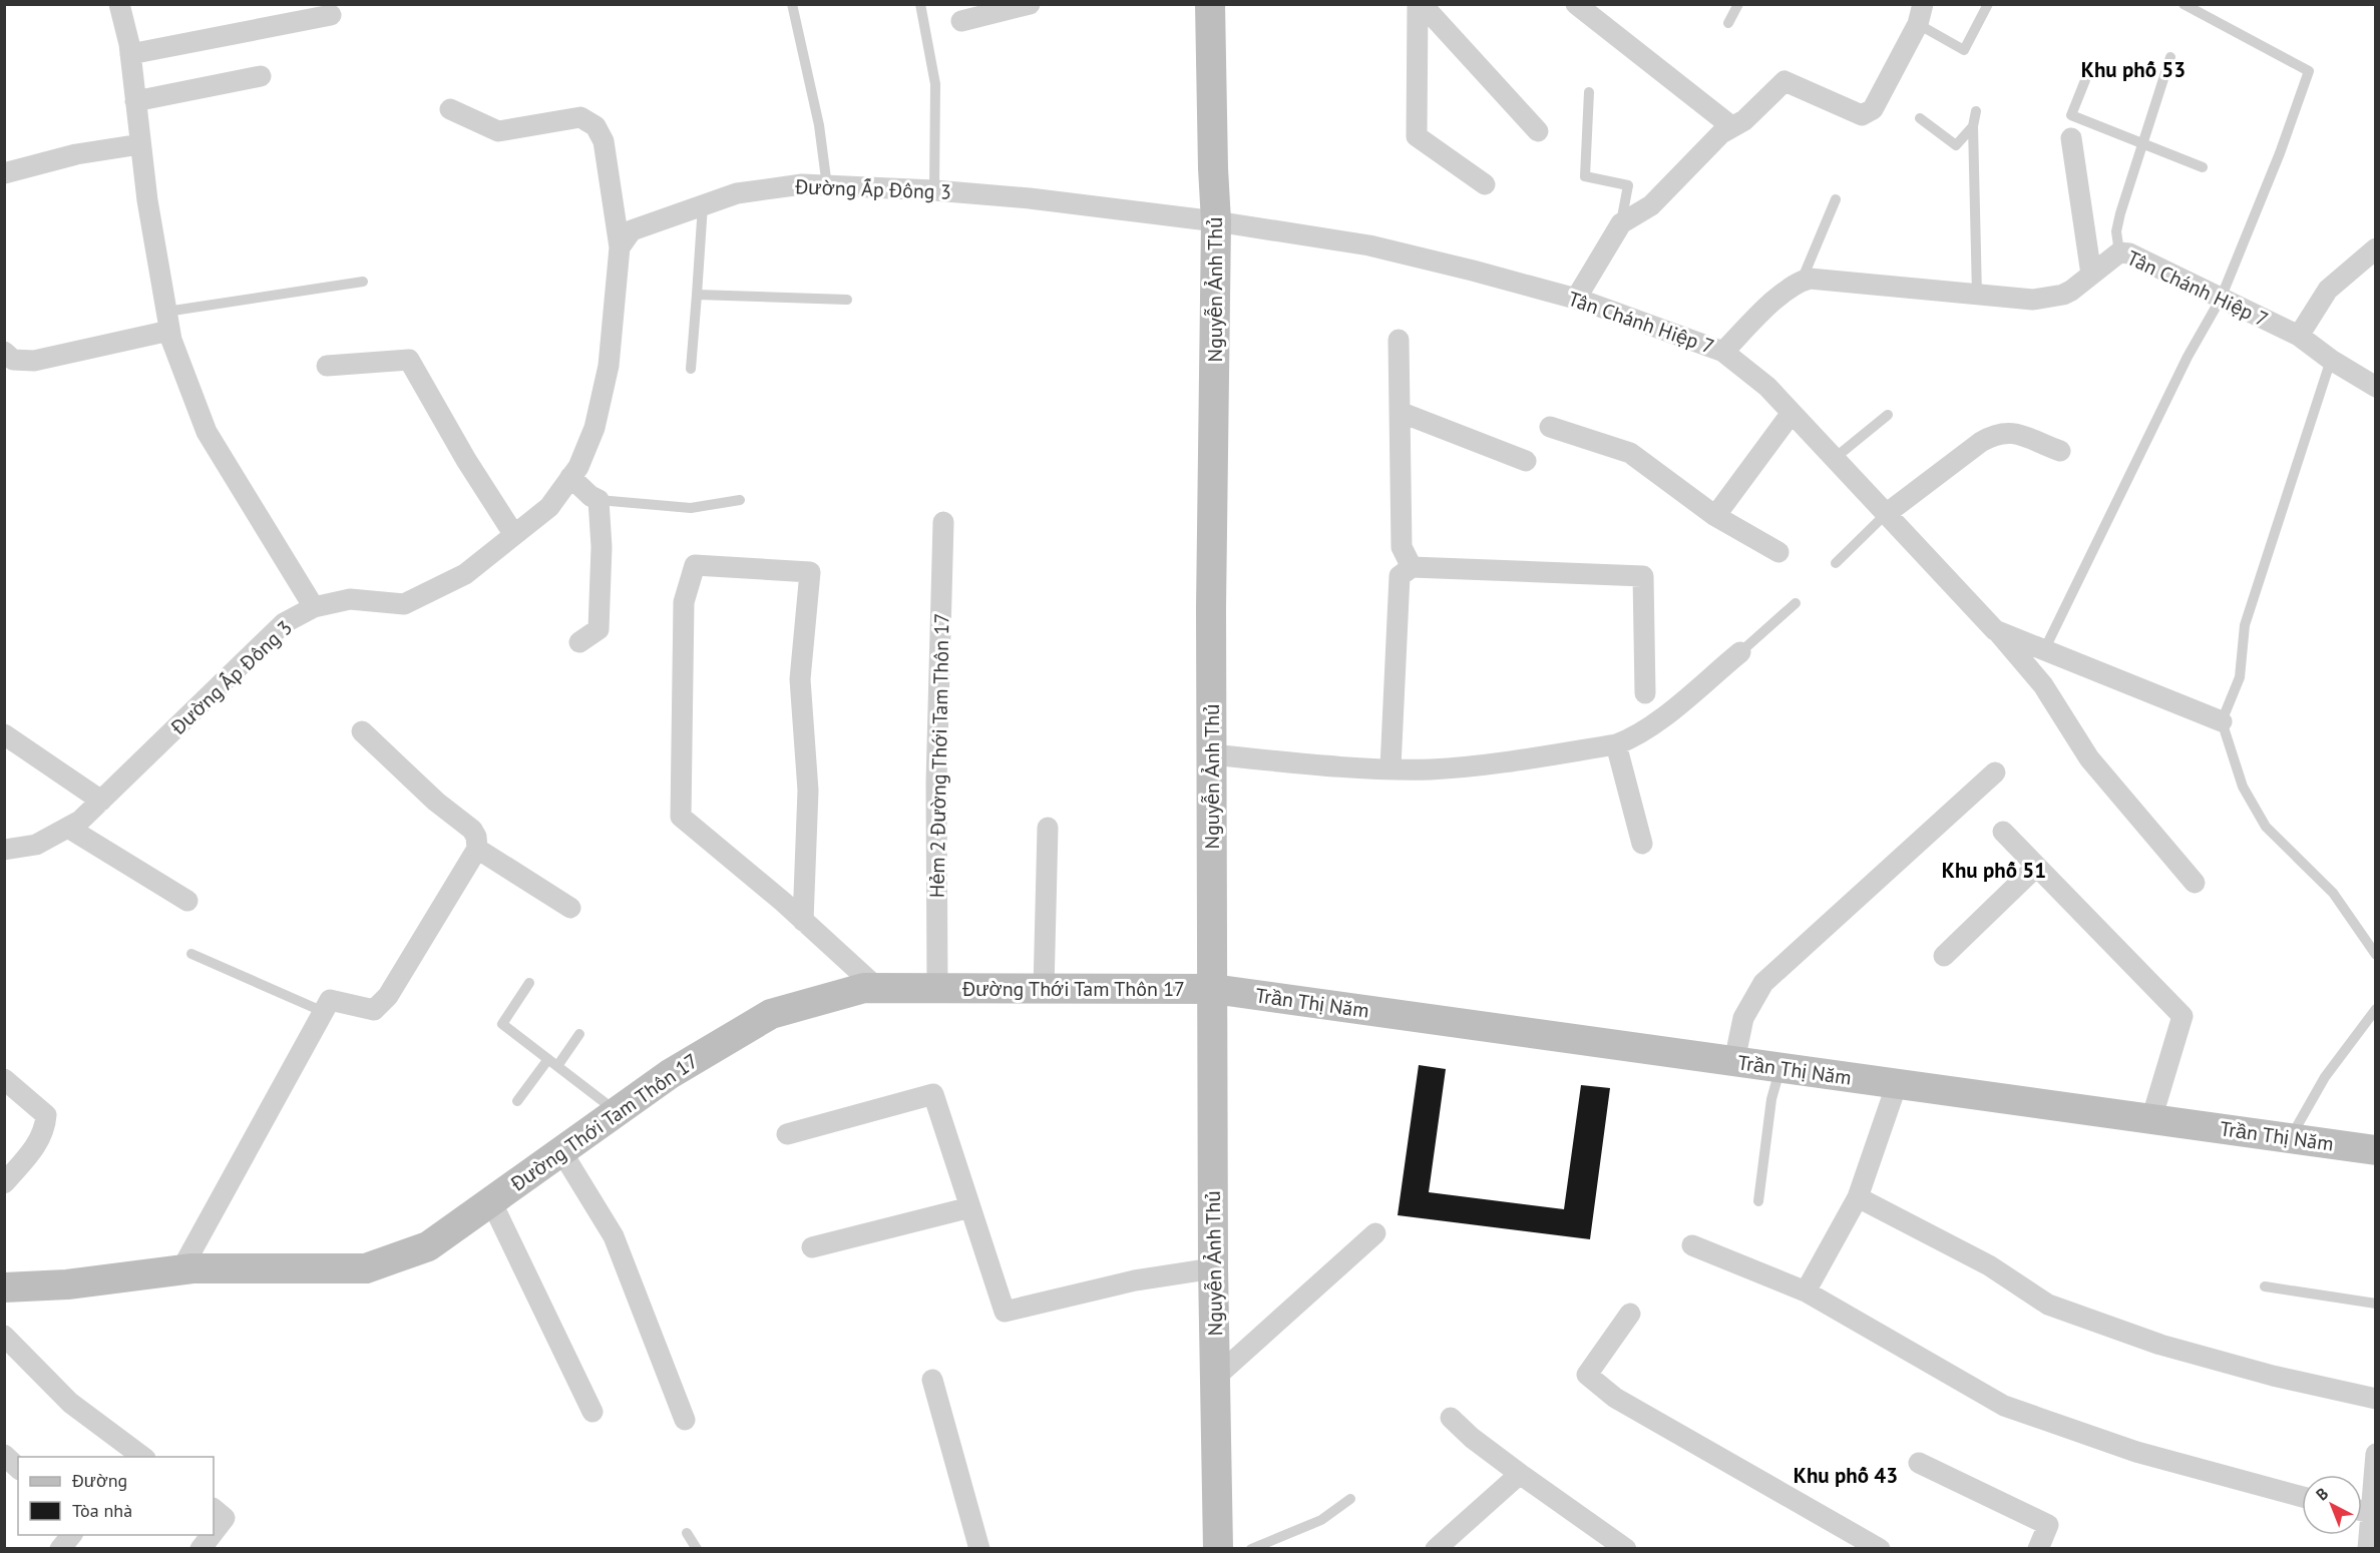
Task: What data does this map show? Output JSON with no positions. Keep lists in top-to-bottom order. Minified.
{"streets":{"street":["Đường Ấp Đông 3","Tân Chánh Hiệp 7","Nguyễn Ảnh Thủ","Hẻm 2 Đường Thới Tam Thôn 17","Đường Thới Tam Thôn 17","Trần Thị Năm"]},"crossings":[["Đường Ấp Đông 3","Tân Chánh Hiệp 7"],["Đường Ấp Đông 3","Nguyễn Ảnh Thủ"],["Tân Chánh Hiệp 7","Nguyễn Ảnh Thủ"],["Nguyễn Ảnh Thủ","Đường Thới Tam Thôn 17"],["Nguyễn Ảnh Thủ","Trần Thị Năm"],["Hẻm 2 Đường Thới Tam Thôn 17","Đường Thới Tam Thôn 17"],["Đường Thới Tam Thôn 17","Trần Thị Năm"]],"districts":["Khu phố 53","Khu phố 51","Khu phố 43"],"legend":["Đường","Tòa nhà"],"north":"top left"}
